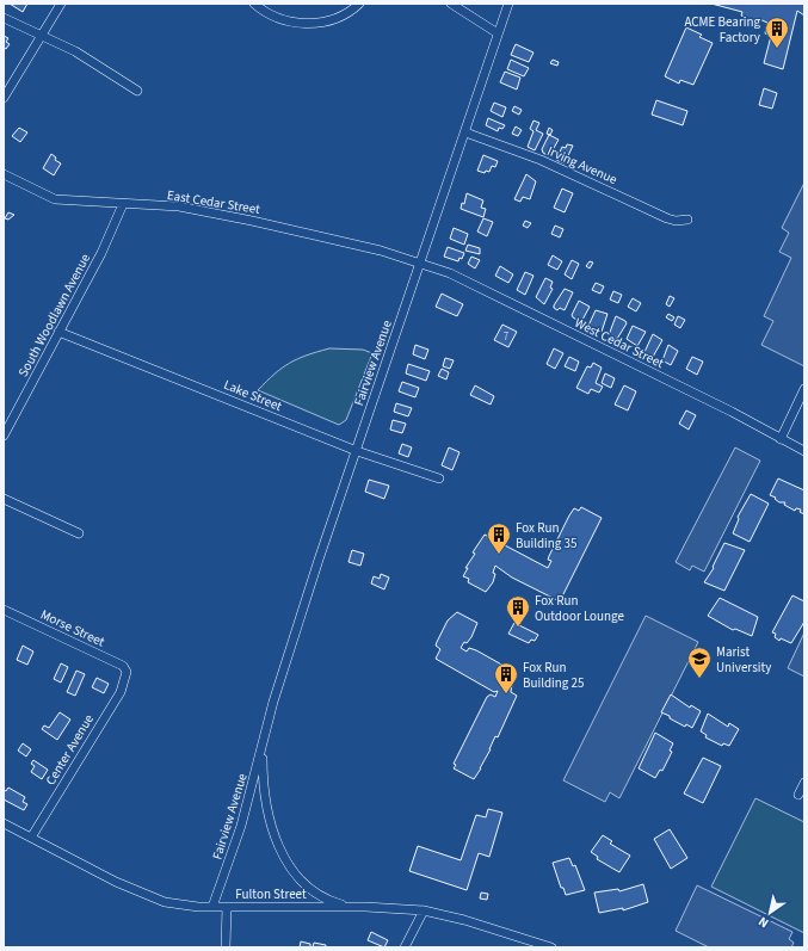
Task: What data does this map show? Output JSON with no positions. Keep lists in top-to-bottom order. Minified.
{"streets":{"street":["Irving Avenue","East Cedar Street","South Woodlawn Avenue","West Cedar Street","Fairview Avenue","Lake Street","Morse Street","Center Avenue","Fulton Street"]},"crossings":[["Irving Avenue","Fairview Avenue"],["East Cedar Street","South Woodlawn Avenue"],["East Cedar Street","West Cedar Street"],["East Cedar Street","Fairview Avenue"],["South Woodlawn Avenue","Lake Street"],["West Cedar Street","Fairview Avenue"],["Fairview Avenue","Lake Street"],["Fairview Avenue","Fulton Street"],["Morse Street","Center Avenue"],["Center Avenue","Fulton Street"]],"places":{"building":["ACME Bearing Factory","Fox Run Building 35","Fox Run Outdoor Lounge","Fox Run Building 25"],"school or university":["Marist University"]},"house_numbers":["7"],"north":"bottom left"}
